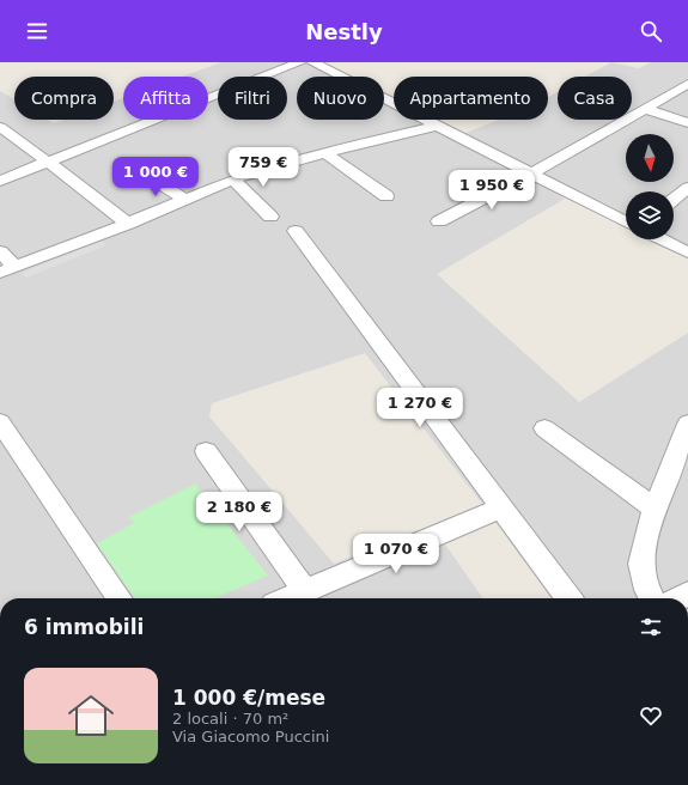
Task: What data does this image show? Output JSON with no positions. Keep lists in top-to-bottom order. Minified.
{"north":"bottom","page":{"header":"Nestly","chip":["Compra","Affitta","Filtri","Nuovo","Appartamento","Casa"],"price":["759 €","1 000 €","1 950 €","1 270 €","2 180 €","1 070 €"],"heading":"6 immobili","list":[{"name":"1 000 €/mese","note":"2 locali · 70 m² · Via Giacomo Puccini"}]}}
